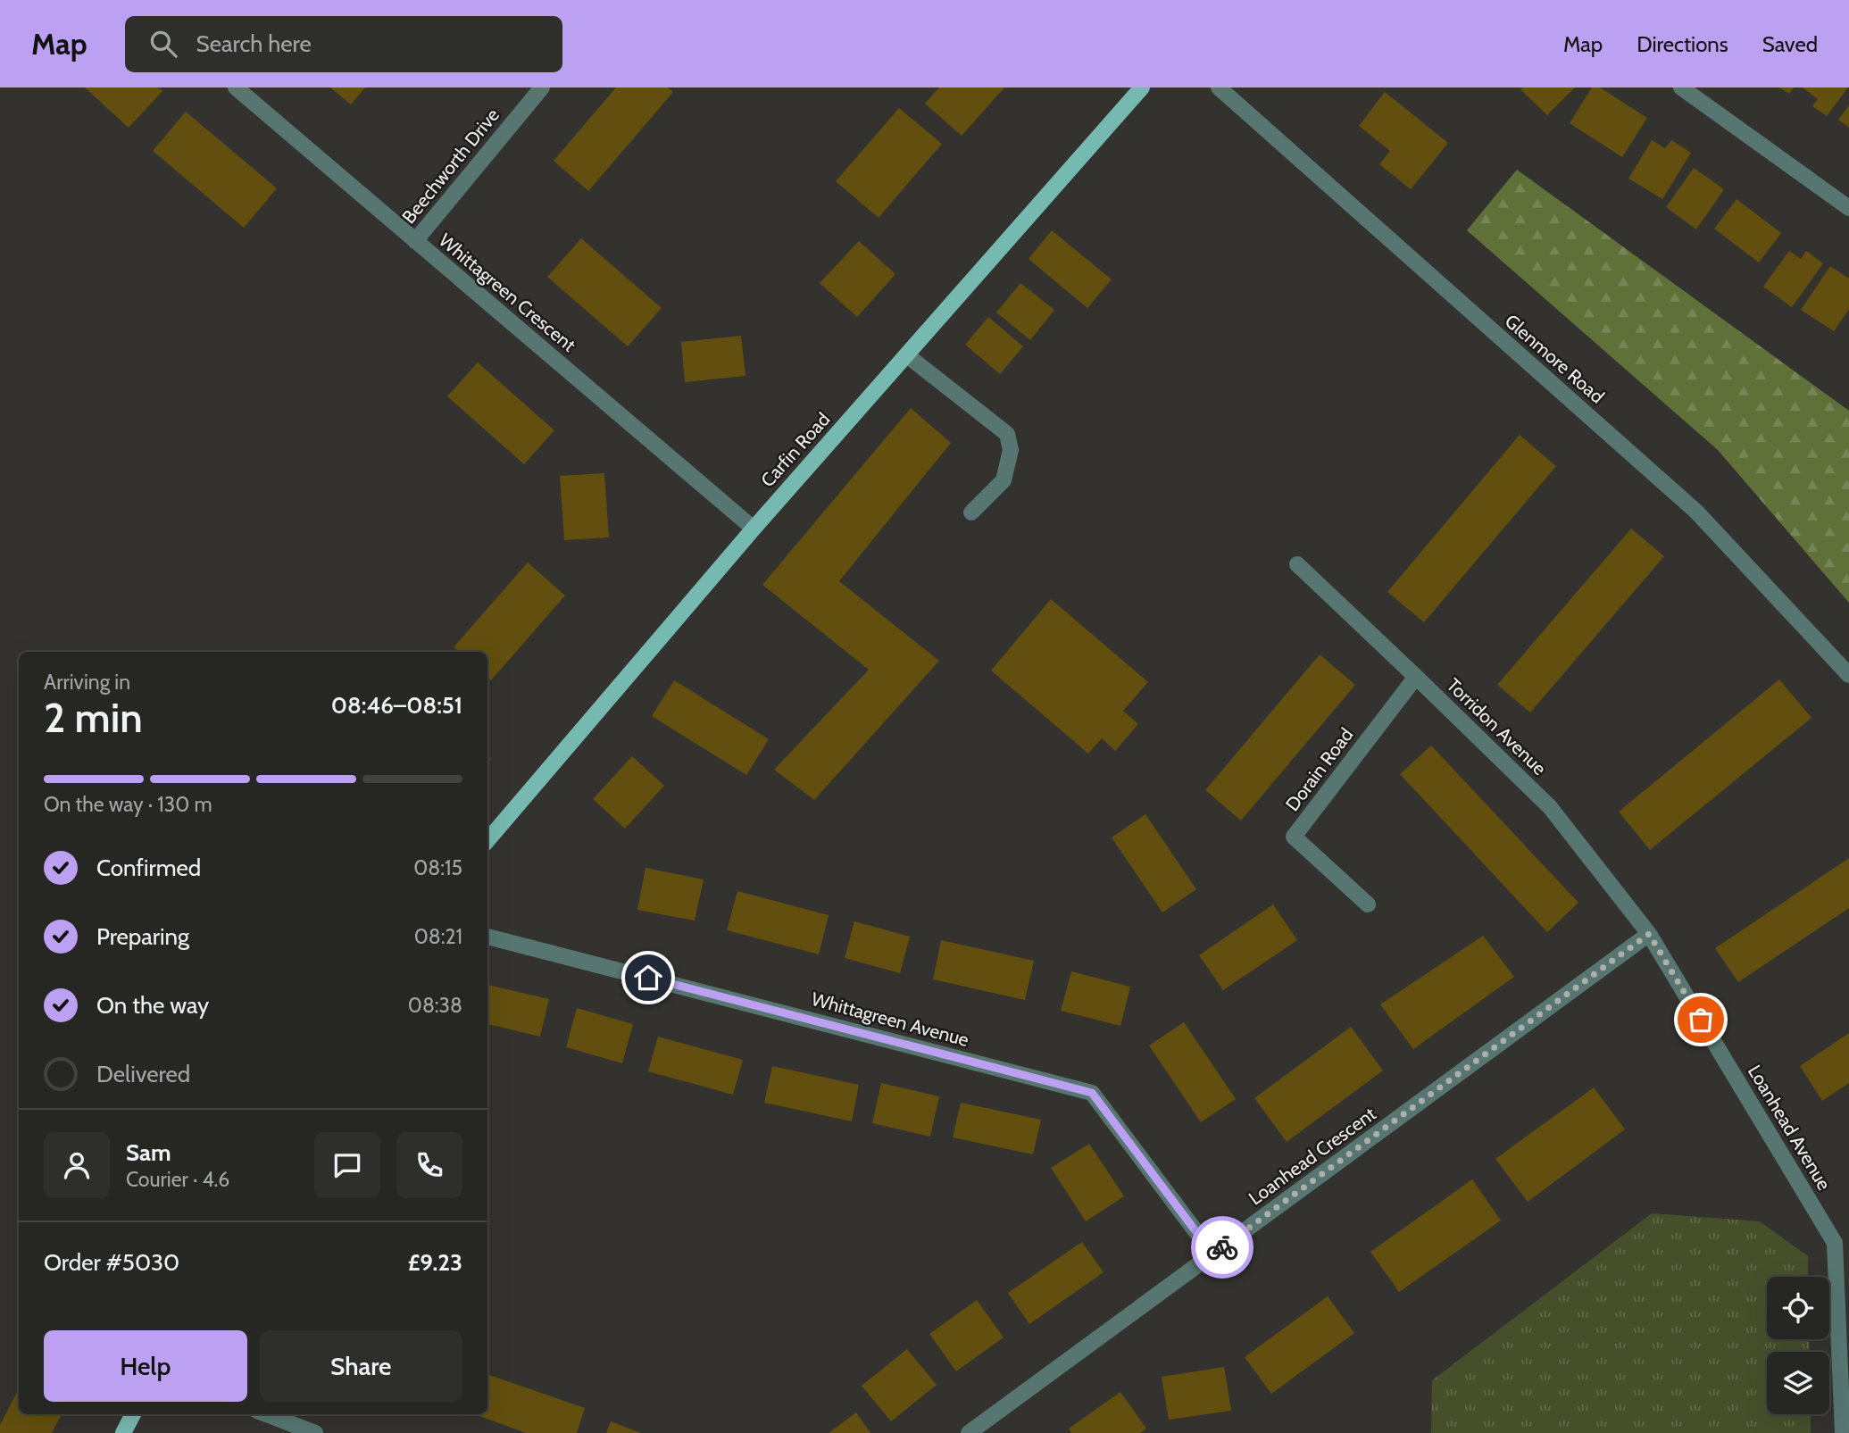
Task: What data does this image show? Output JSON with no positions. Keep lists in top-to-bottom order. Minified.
{"streets":{"main road":["Carfin Road"],"street":["Beechworth Drive","Whittagreen Crescent","Glenmore Road","Torridon Avenue","Dorain Road","Whittagreen Avenue","Loanhead Avenue","Loanhead Crescent"]},"crossings":[["Beechworth Drive","Whittagreen Crescent"],["Whittagreen Crescent","Carfin Road"],["Torridon Avenue","Dorain Road"],["Torridon Avenue","Loanhead Avenue"],["Torridon Avenue","Loanhead Crescent"],["Whittagreen Avenue","Loanhead Crescent"],["Loanhead Avenue","Loanhead Crescent"]],"page":{"header":"Map","search":"Search here","nav":["Map","Directions","Saved"],"heading":["2 min","Arriving in","08:46–08:51"],"panel":["Sam","Courier · 4.6","Order #5030","£9.23"],"bar":"On the way · 130 m","list":[["Confirmed","08:15"],["Preparing","08:21"],["On the way","08:38"],"Delivered"],"buttons":["Help","Share"]}}
